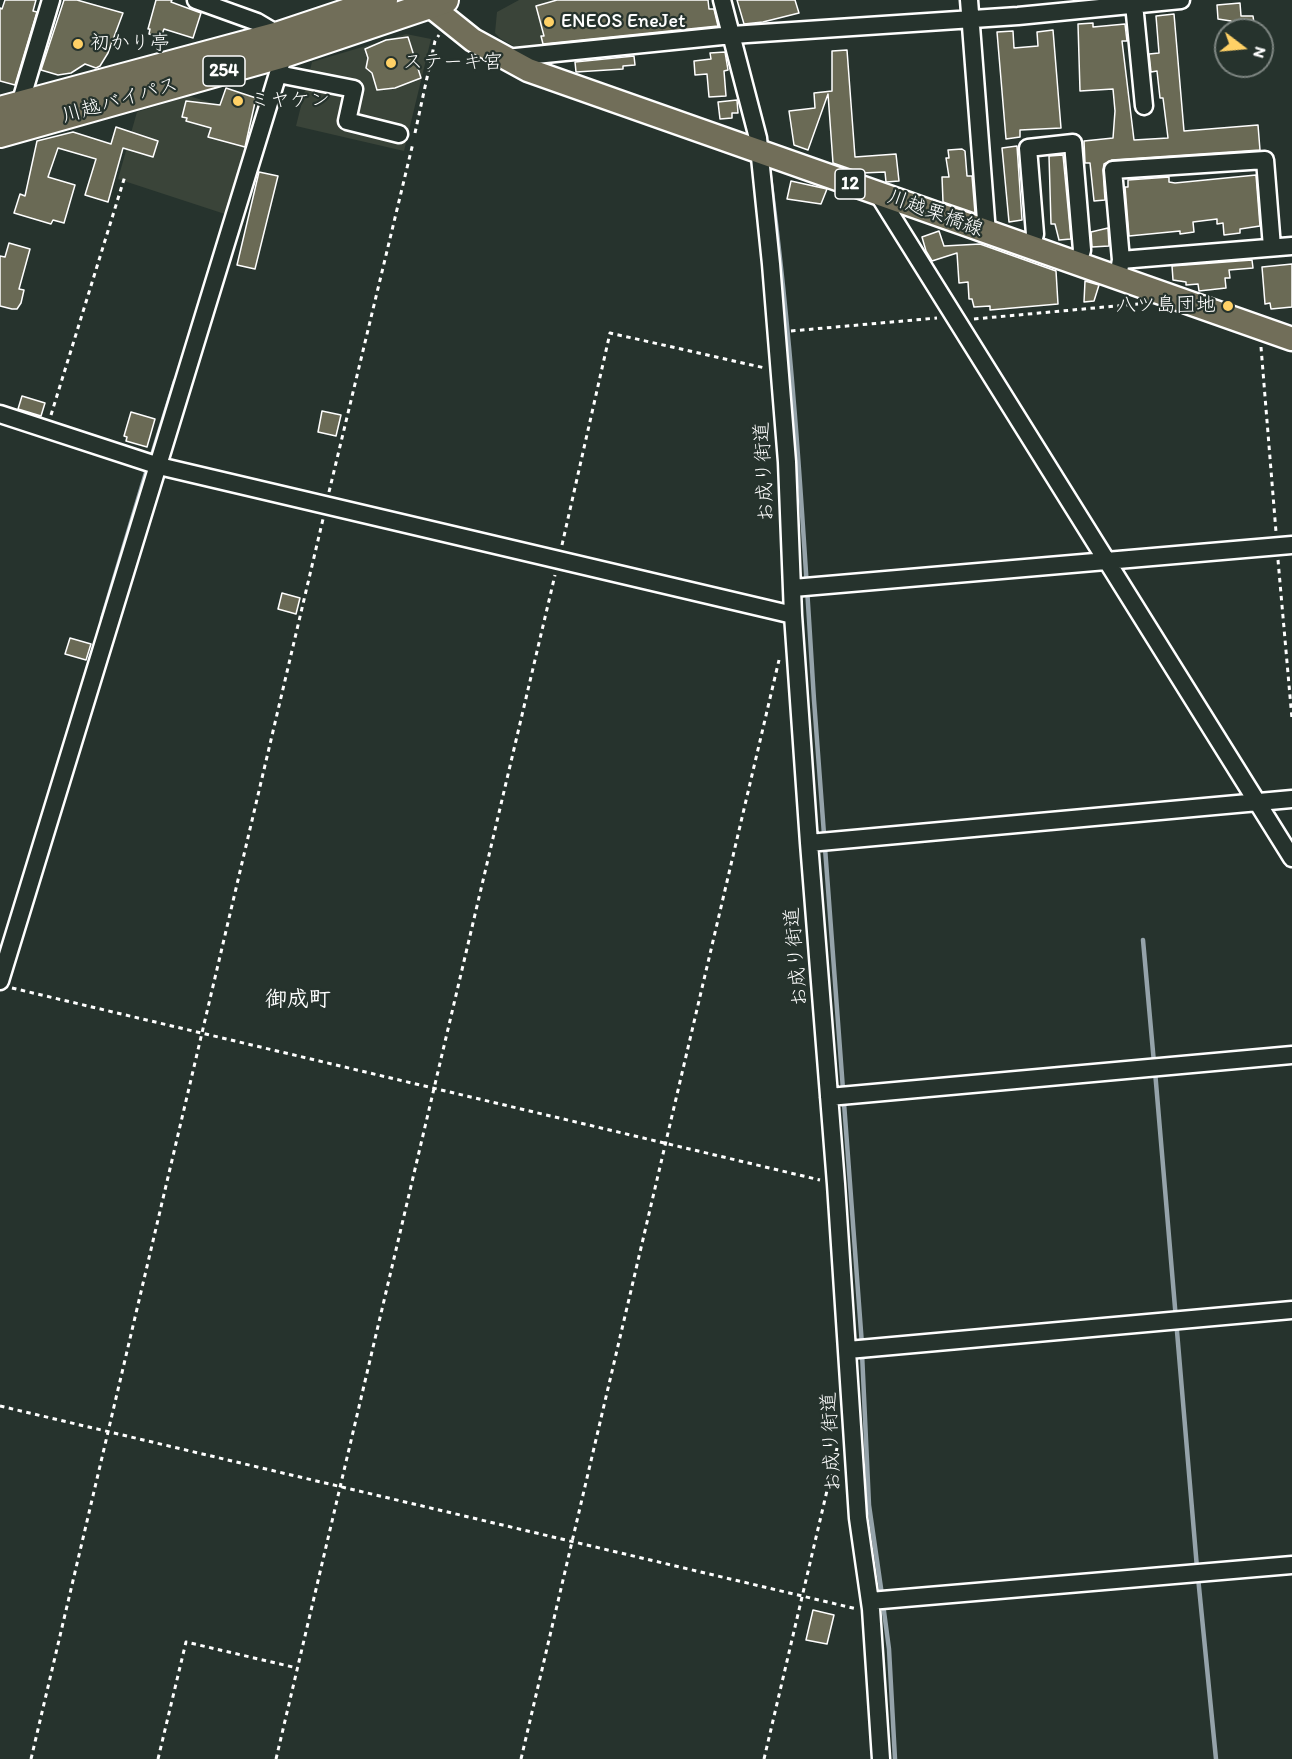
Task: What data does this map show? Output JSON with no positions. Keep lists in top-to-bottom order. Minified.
{"streets":{"highway":["254","川越バイパス"],"main road":["12","川越栗橋線"],"street":["お成り街道"]},"crossings":[["川越バイパス","川越栗橋線"],["川越栗橋線","お成り街道"]],"districts":["御成町"],"places":["ENEOS EneJet","初かり亭","ステーキ宮","ミヤケン","八ツ島団地"],"north":"right"}
